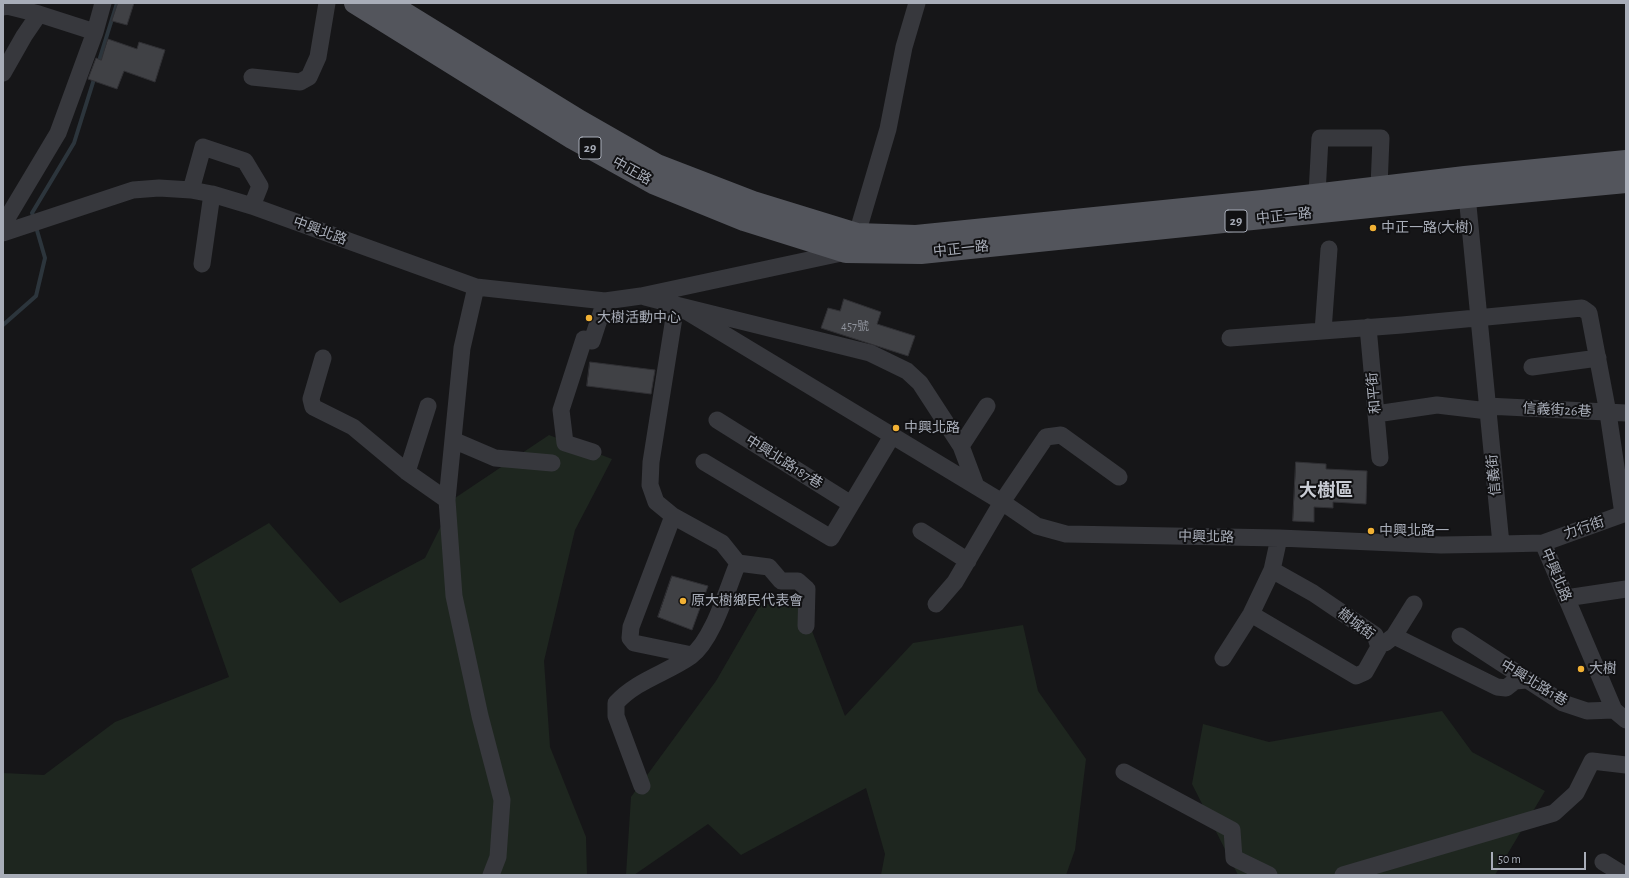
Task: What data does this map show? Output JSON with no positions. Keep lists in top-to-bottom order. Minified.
{"streets":{"main road":["29","中正路","中正一路"],"street":["中興北路","和平街","信義街26巷","中興北路187巷","信義街","力行街","樹城街","中興北路1巷"]},"crossings":[["中正路","中正一路"],["中正路","中興北路"],["中正一路","中興北路"],["中正一路","信義街"],["中興北路","信義街"],["中興北路","力行街"],["中興北路","中興北路1巷"],["和平街","信義街26巷"],["信義街26巷","信義街"],["樹城街","中興北路1巷"]],"districts":["大樹區"],"places":["中正一路(大樹)","大樹活動中心","中興北路","中興北路一","原大樹鄉民代表會","大樹"],"house_numbers":["457號"],"scale_bar":"50 m"}
